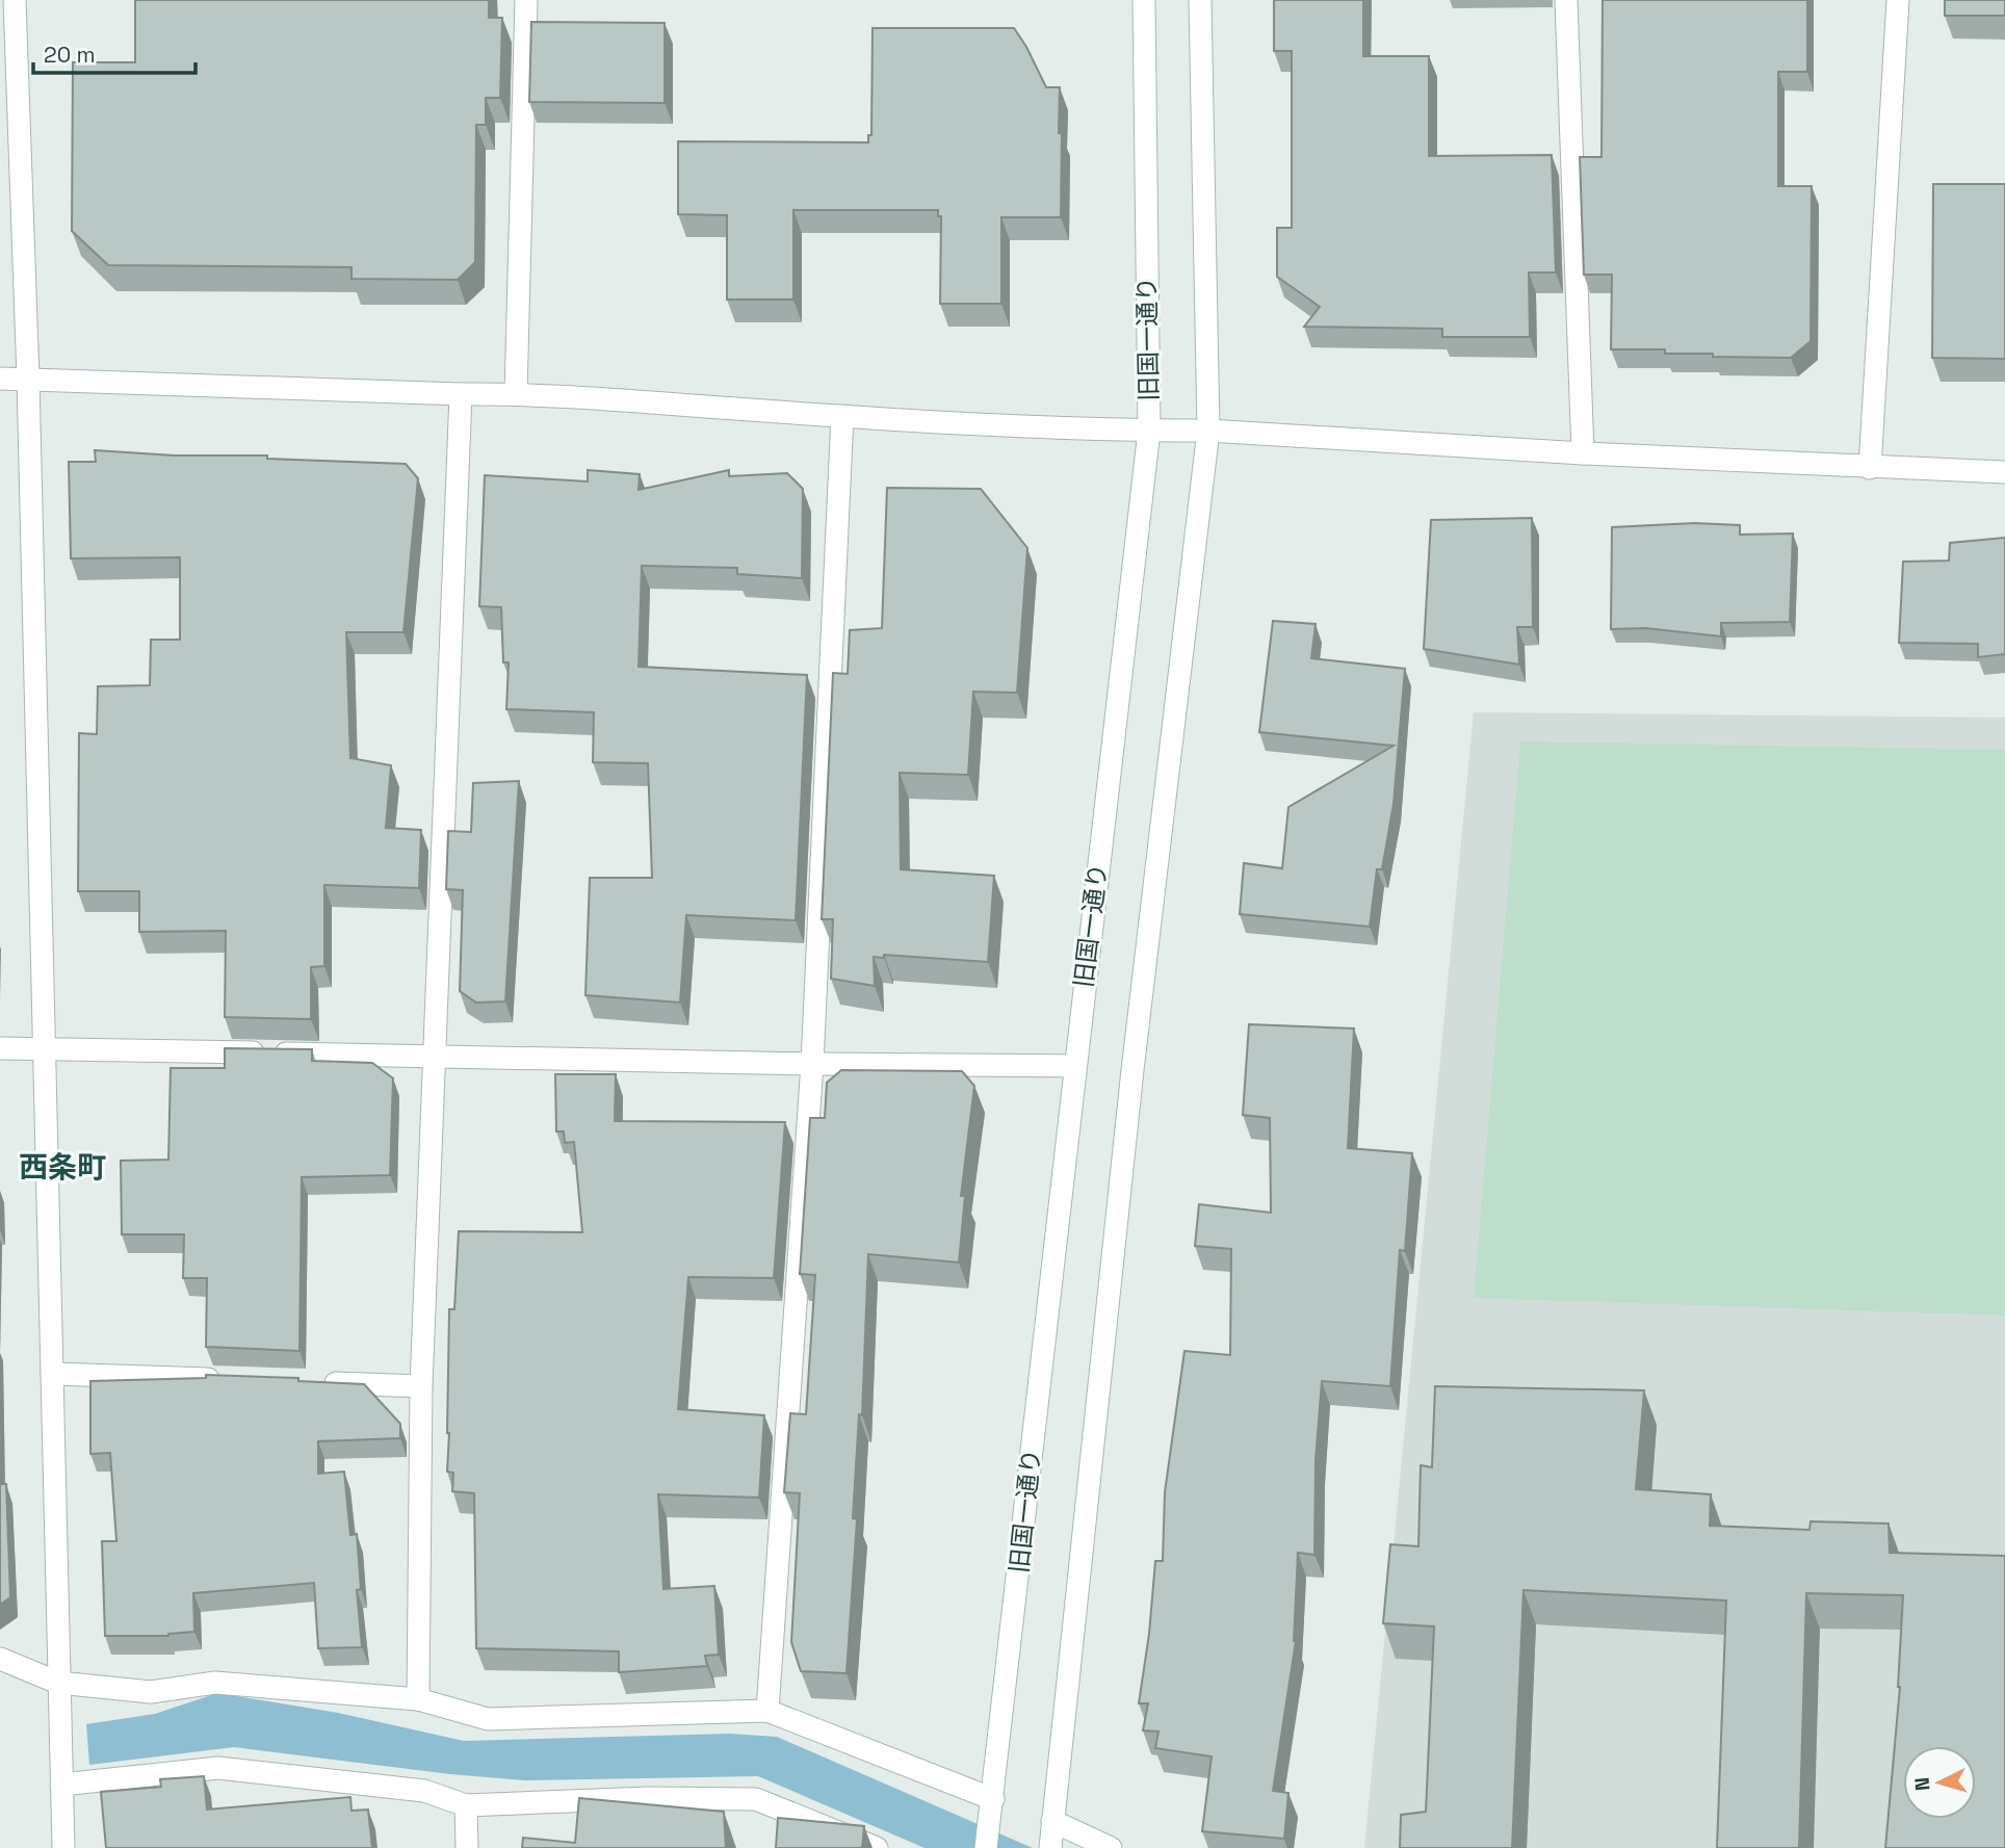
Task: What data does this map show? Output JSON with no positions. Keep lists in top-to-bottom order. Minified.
{"streets":{"street":["旧国一通り"]},"districts":["西条町"],"scale_bar":"20 m","north":"left"}
